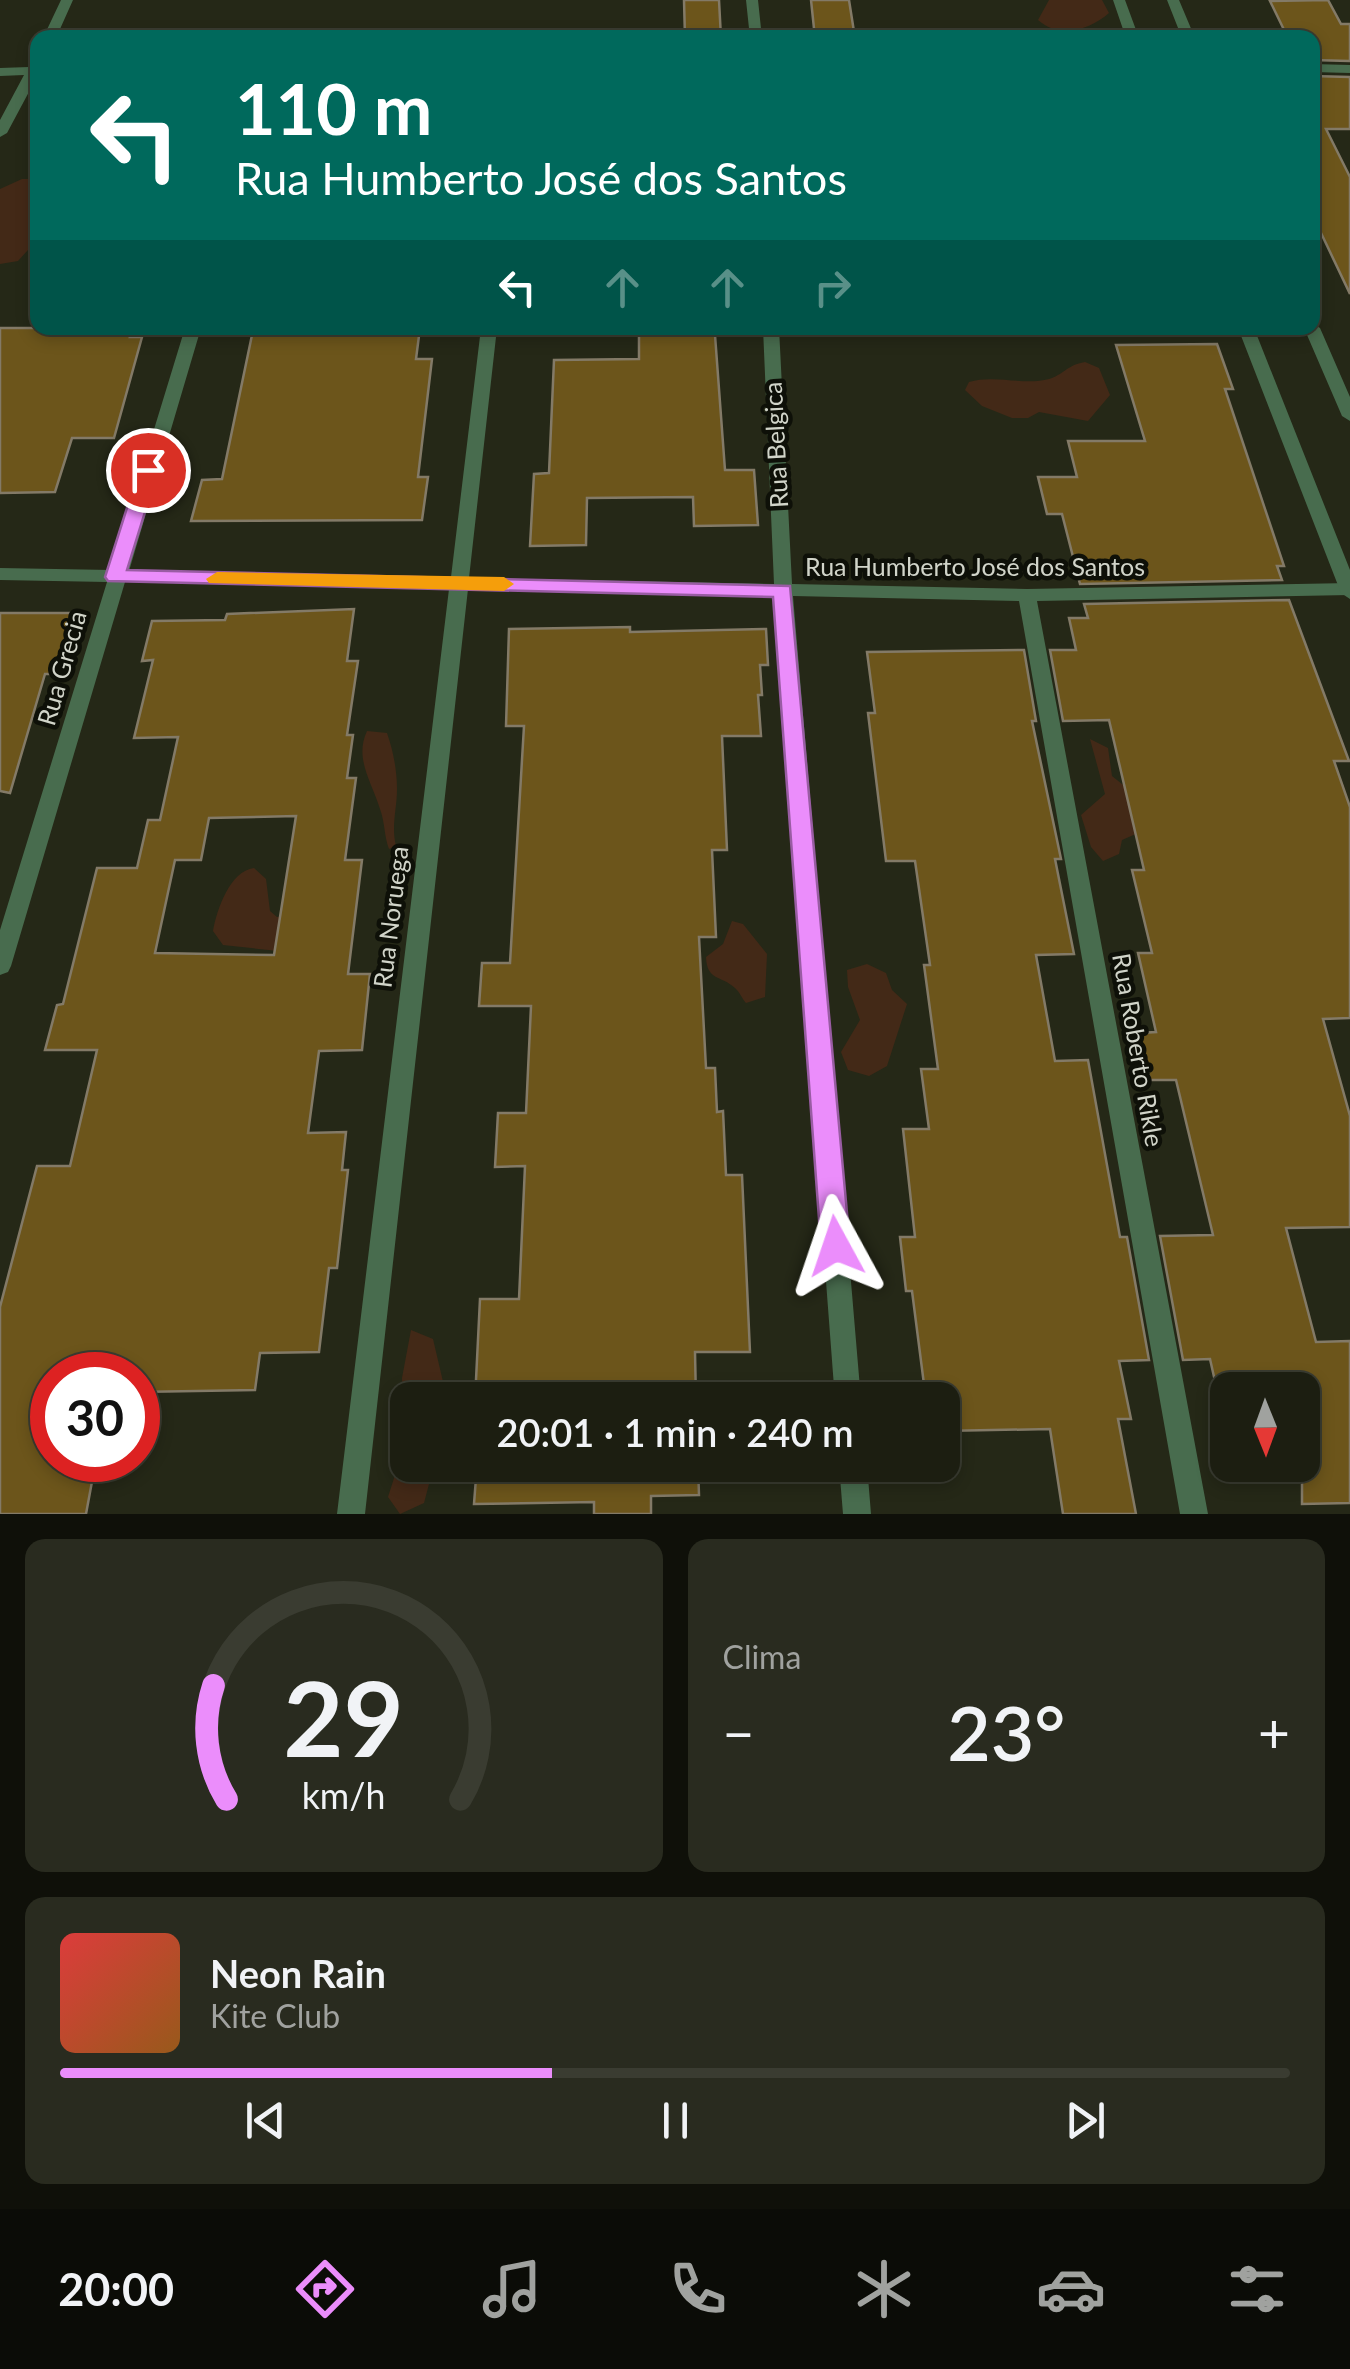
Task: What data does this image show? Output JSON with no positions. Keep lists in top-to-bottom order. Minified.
{"streets":{"street":["Rua Belgica","Rua Humberto José dos Santos","Rua Grecia","Rua Noruega","Rua Roberto Rikle"]},"crossings":[["Rua Belgica","Rua Humberto José dos Santos"],["Rua Humberto José dos Santos","Rua Grecia"],["Rua Humberto José dos Santos","Rua Noruega"],["Rua Humberto José dos Santos","Rua Roberto Rikle"]],"north":"bottom","page":{"turn":["110 m","Rua Humberto José dos Santos"],"limit":"30","trip":"20:01 · 1 min · 240 m","tile":"Clima","heat":["−","23°","+"],"song":["Neon Rain","Kite Club"],"tabs":"20:00","gauge":["29","km/h"]}}
